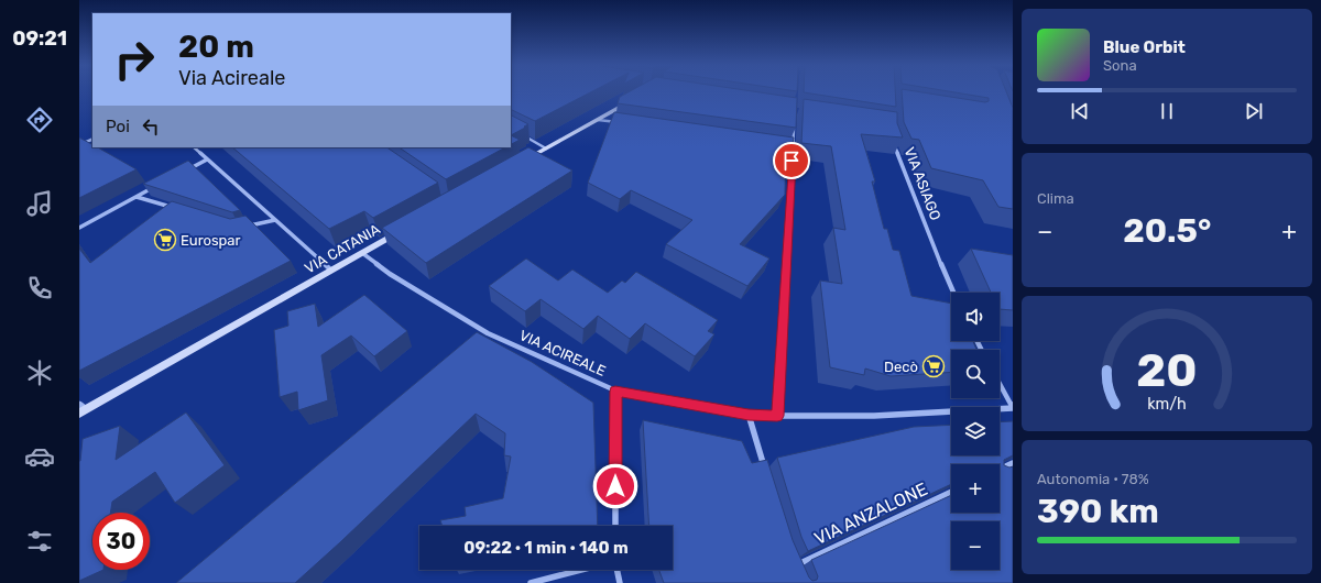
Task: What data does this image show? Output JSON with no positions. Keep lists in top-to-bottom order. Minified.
{"streets":{"street":["VIA ASIAGO","VIA CATANIA","VIA ACIREALE","VIA ANZALONE"]},"crossings":[["VIA CATANIA","VIA ACIREALE"]],"places":{"supermarket":["Eurospar","Decò"]},"page":{"tabs":"09:21","turn":["20 m","Via Acireale"],"song":["Blue Orbit","Sona"],"then":"Poi","tile":["Clima",["Autonomia · 78%","390 km"]],"heat":["−","20.5°","+"],"map_buttons":["+","−"],"limit":"30","trip":"09:22 · 1 min · 140 m","gauge":["20","km/h"]}}
